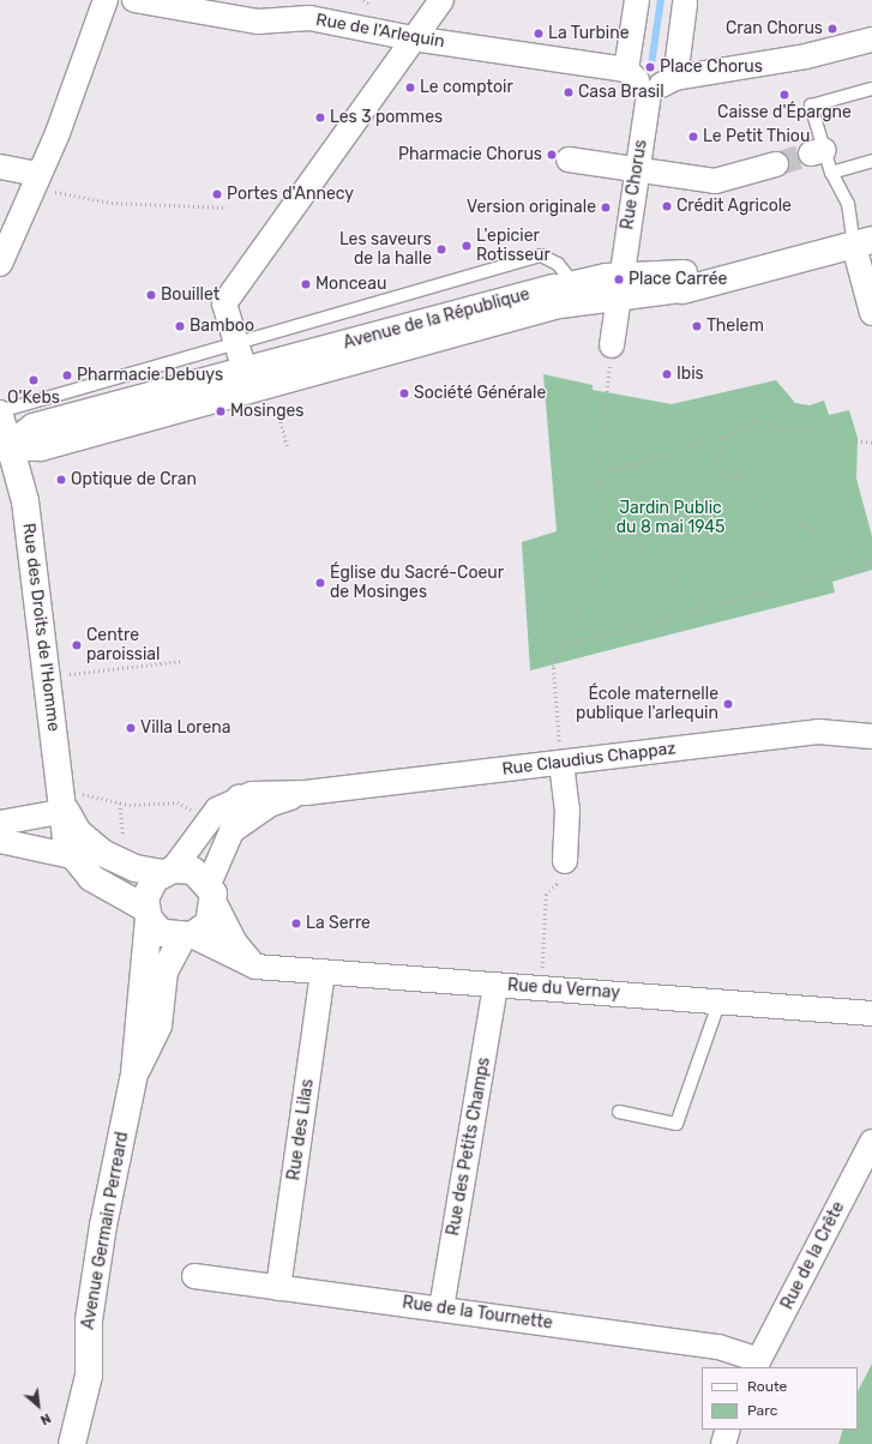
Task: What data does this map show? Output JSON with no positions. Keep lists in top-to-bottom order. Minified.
{"streets":{"main road":["Avenue de la République","Rue des Droits de l'Homme","Avenue Germain Perreard"],"street":["Rue de l'Arlequin","Rue Chorus","Rue Claudius Chappaz","Rue du Vernay","Rue des Lilas","Rue des Petits Champs","Rue de la Crête","Rue de la Tournette"]},"crossings":[["Rue Chorus","Avenue de la République"],["Avenue de la République","Rue des Droits de l'Homme"],["Rue des Droits de l'Homme","Rue du Vernay"],["Rue des Droits de l'Homme","Avenue Germain Perreard"],["Rue du Vernay","Rue des Lilas"],["Rue du Vernay","Rue des Petits Champs"],["Rue du Vernay","Avenue Germain Perreard"],["Rue des Lilas","Rue de la Tournette"],["Rue des Petits Champs","Rue de la Tournette"],["Rue de la Crête","Rue de la Tournette"]],"parks":["Jardin Public du 8 mai 1945"],"places":["Cran Chorus","La Turbine","Place Chorus","Le comptoir","Casa Brasil","Caisse d'Épargne","Les 3 pommes","Le Petit Thiou","Pharmacie Chorus","Portes d'Annecy","Crédit Agricole","Version originale","L'epicier Rotisseur","Les saveurs de la halle","Place Carrée","Monceau","Bouillet","Bamboo","Thelem","Ibis","Pharmacie Debuys","O'Kebs","Société Générale","Mosinges","Optique de Cran","Église du Sacré-Coeur de Mosinges","Centre paroissial","École maternelle publique l'arlequin","Villa Lorena","La Serre"],"legend":["Route","Parc"],"north":"bottom right"}
